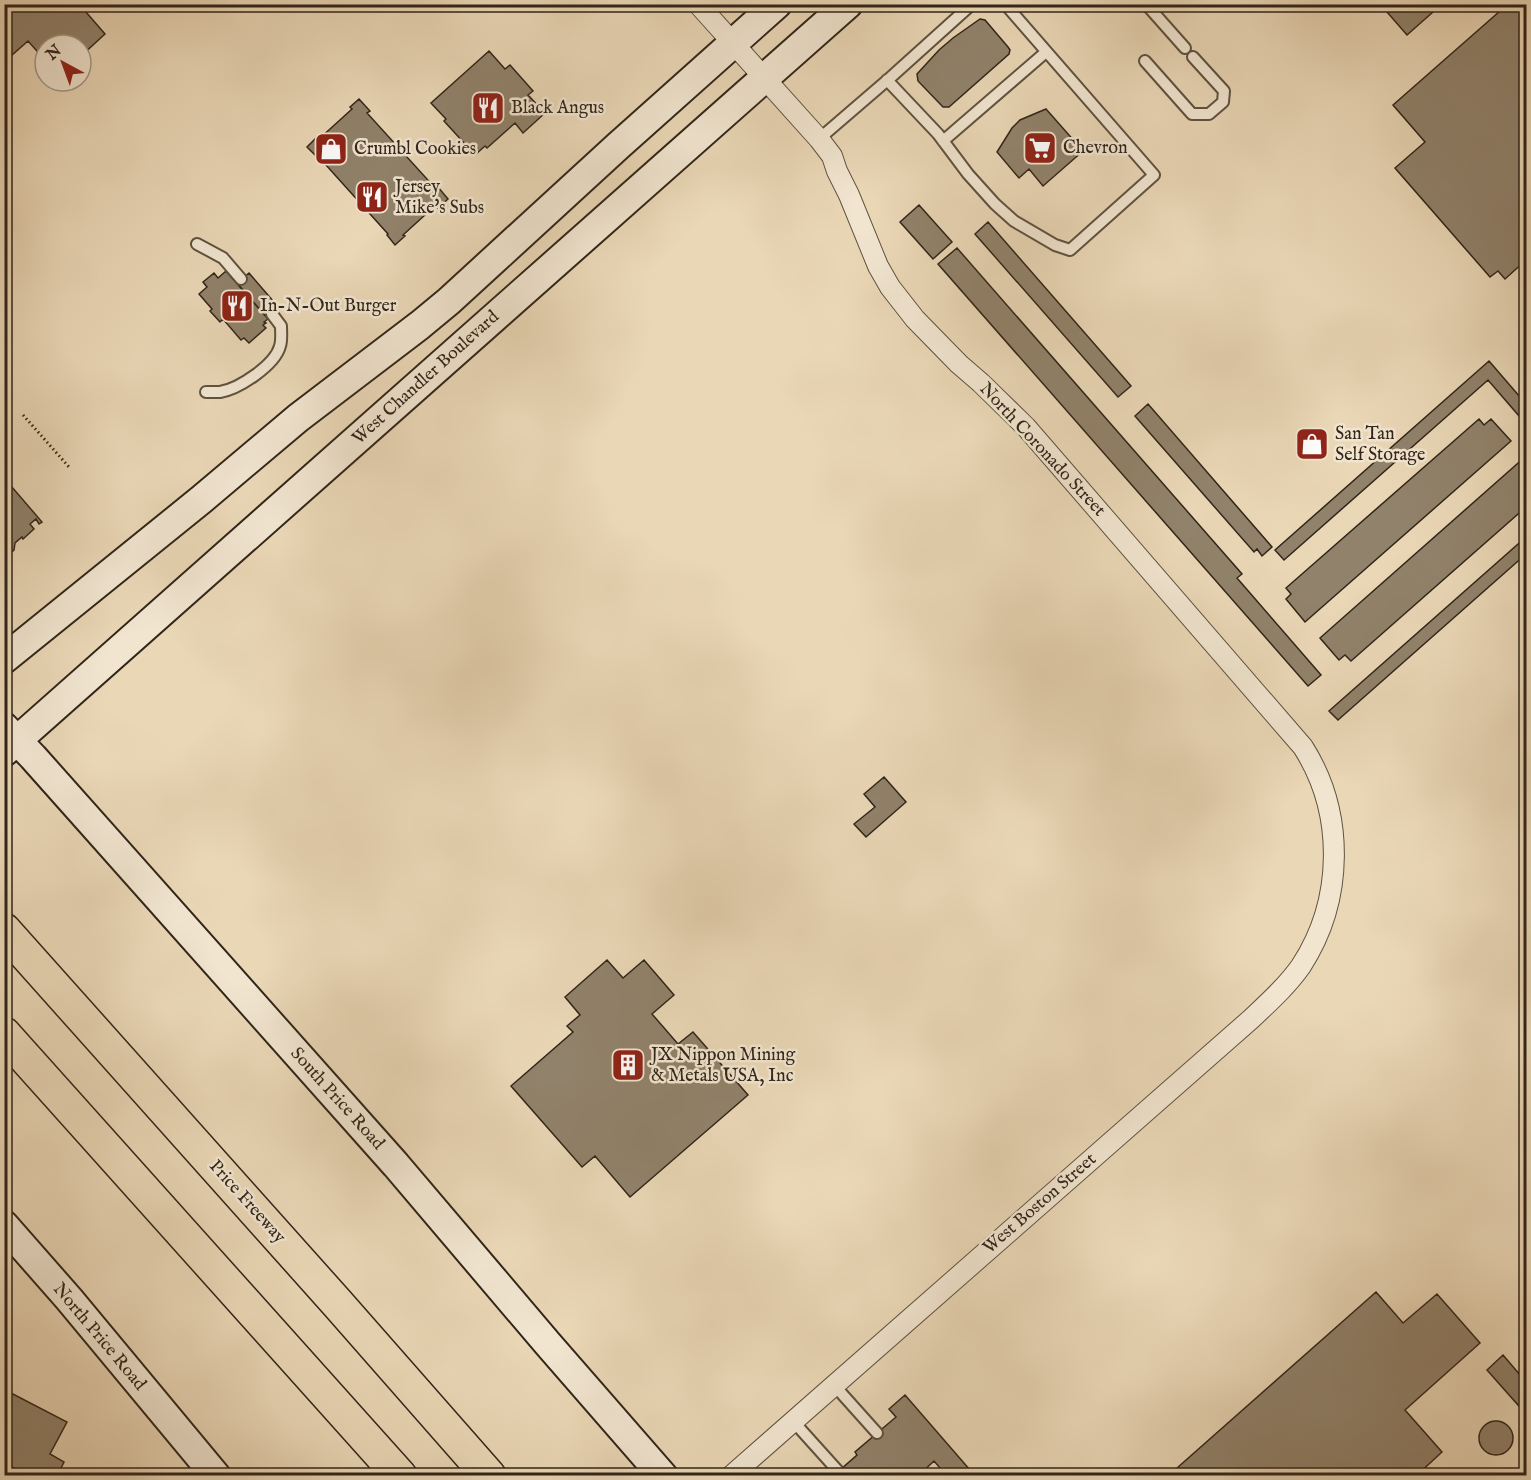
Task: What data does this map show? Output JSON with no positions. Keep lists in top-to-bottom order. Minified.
{"streets":{"highway":["Price Freeway"],"main road":["West Chandler Boulevard","South Price Road","North Price Road"],"street":["North Coronado Street","West Boston Street"]},"crossings":[["West Chandler Boulevard","North Coronado Street"],["West Chandler Boulevard","South Price Road"],["North Coronado Street","West Boston Street"]],"places":{"restaurant":["Black Angus","Jersey Mike's Subs","In-N-Out Burger"],"supermarket":["Chevron"],"shop":["Crumbl Cookies","San Tan Self Storage"],"building":["JX Nippon Mining & Metals USA, Inc"]},"north":"top left"}
